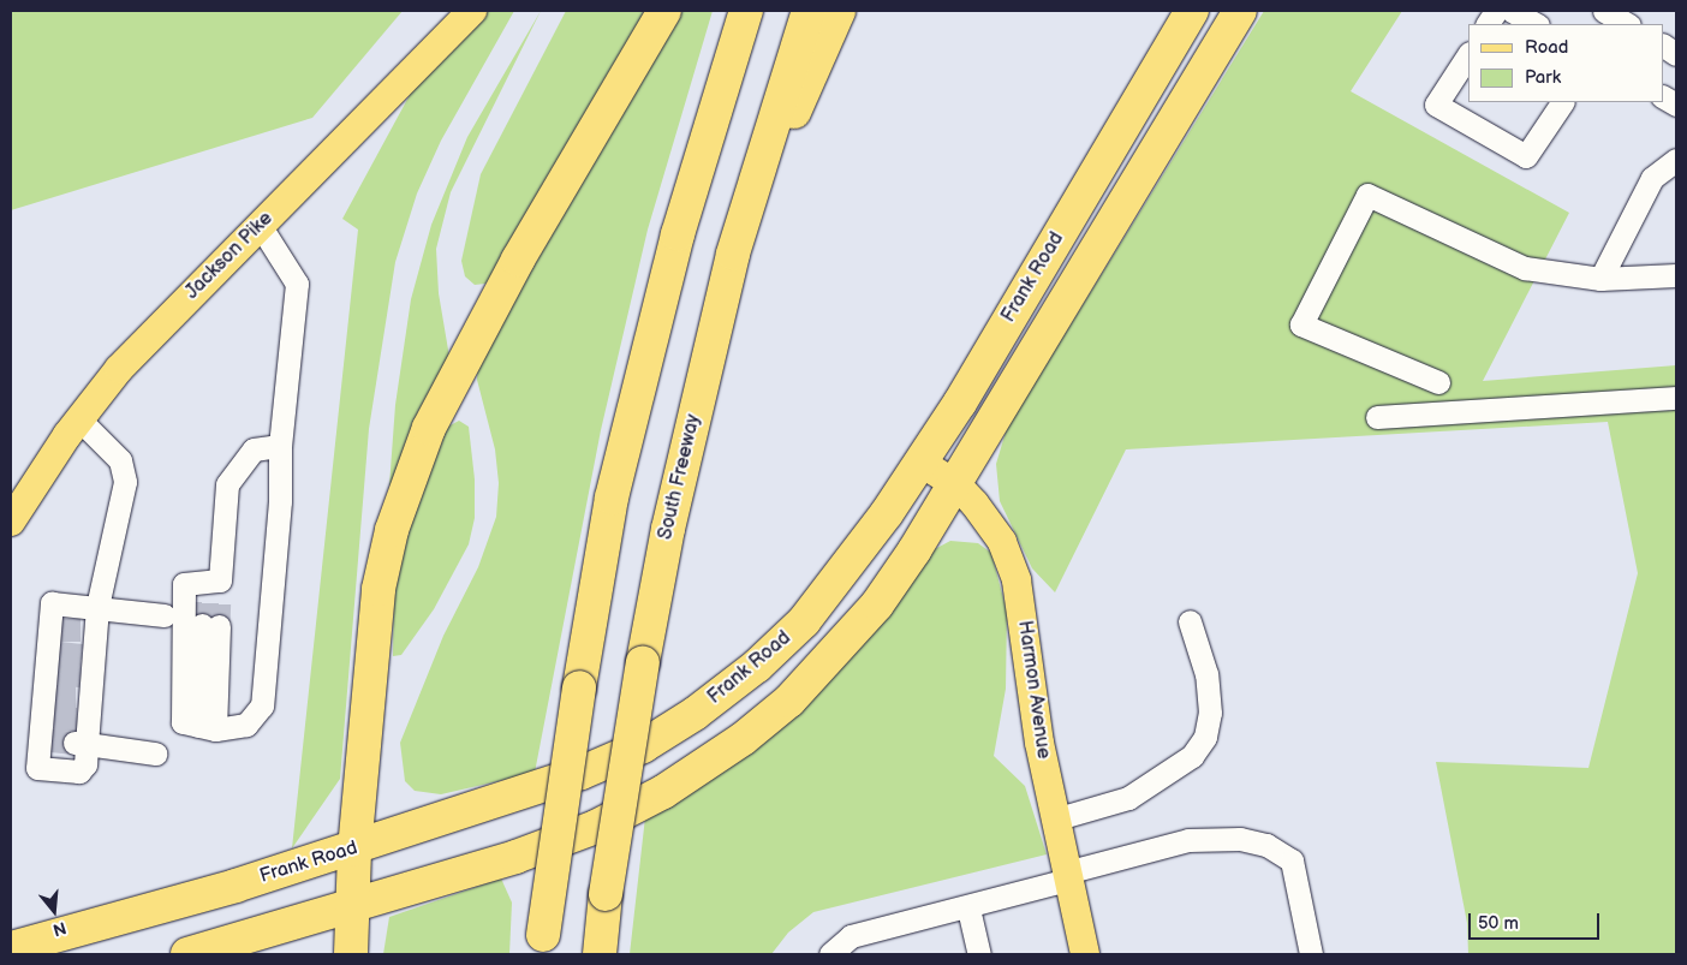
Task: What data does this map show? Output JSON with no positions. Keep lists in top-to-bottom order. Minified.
{"streets":{"highway":["Frank Road","South Freeway"],"main road":["Jackson Pike","Harmon Avenue"]},"crossings":[["Frank Road","Harmon Avenue"]],"legend":["Road","Park"],"scale_bar":"50 m","north":"bottom"}
